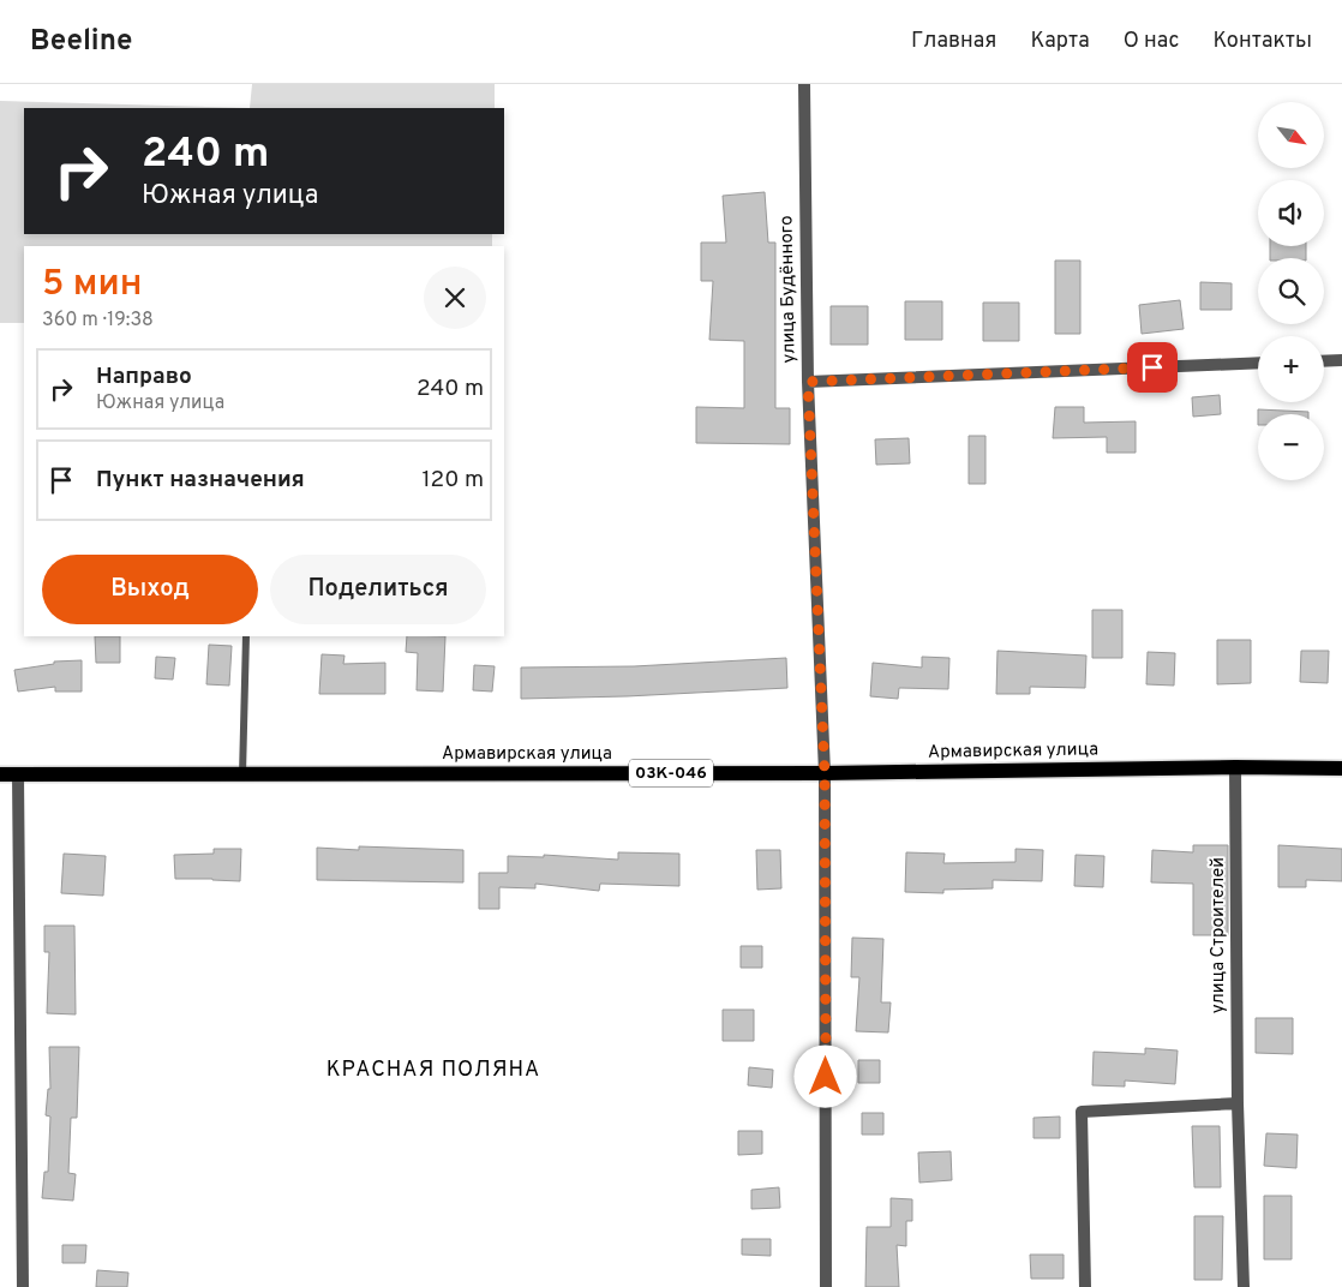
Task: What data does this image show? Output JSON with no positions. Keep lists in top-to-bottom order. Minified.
{"streets":{"main road":["Армавирская улица","03К-046"],"street":["улица Будённого","улица Строителей"]},"crossings":[["улица Будённого","Армавирская улица"],["Армавирская улица","улица Строителей"]],"districts":["КРАСНАЯ ПОЛЯНА"],"north":"bottom right","page":{"header":"Beeline","nav":["Главная","Карта","О нас","Контакты"],"map_buttons":["+","−"],"turn":["240 m","Южная улица"],"heading":["5 мин","360 m · 19:38"],"list":[{"name":"Направо","note":"Южная улица","value":"240 m"},{"name":"Пункт назначения","value":"120 m"}],"buttons":["Выход","Поделиться"]}}
